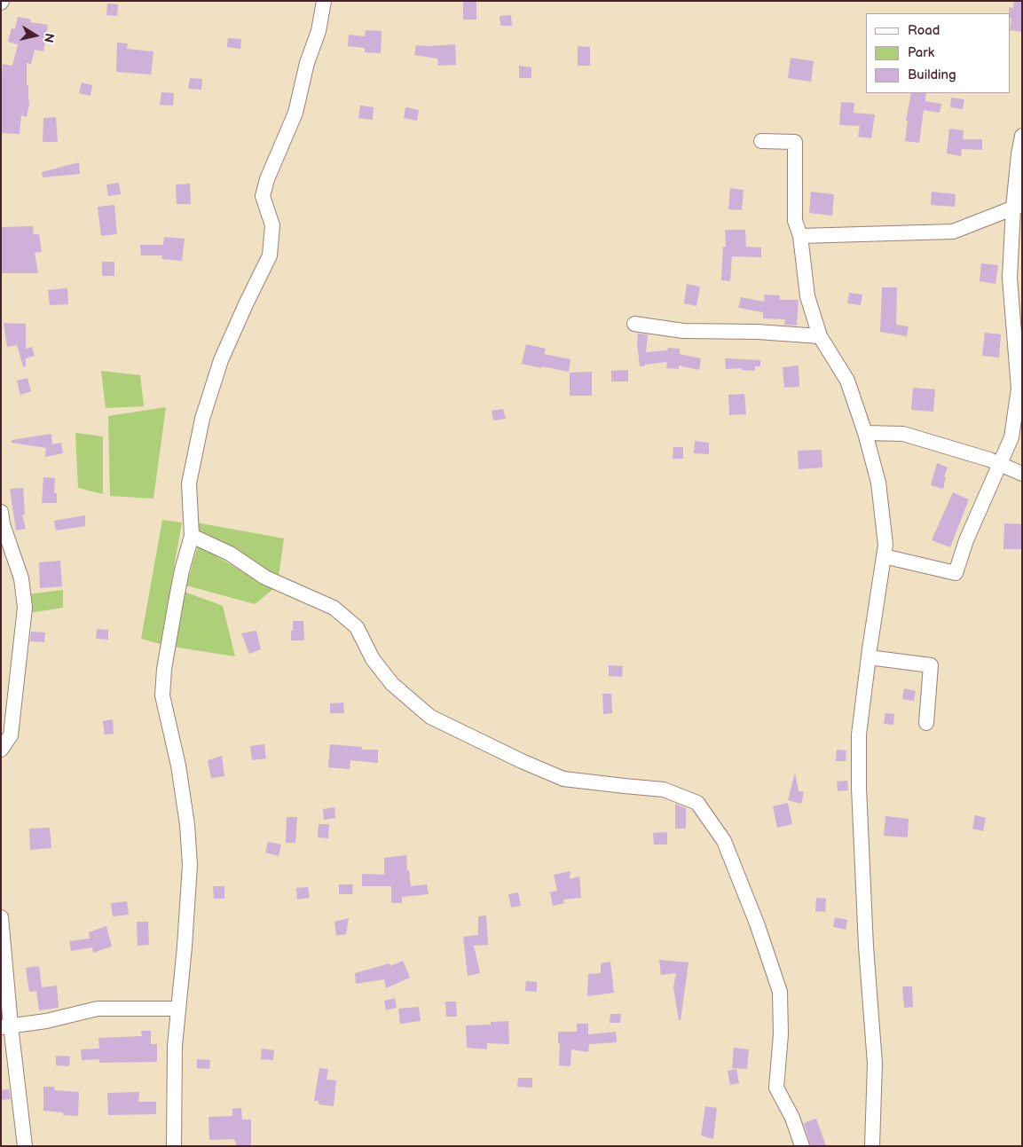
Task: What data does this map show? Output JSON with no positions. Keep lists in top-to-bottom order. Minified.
{"legend":["Road","Park","Building"],"north":"right"}
